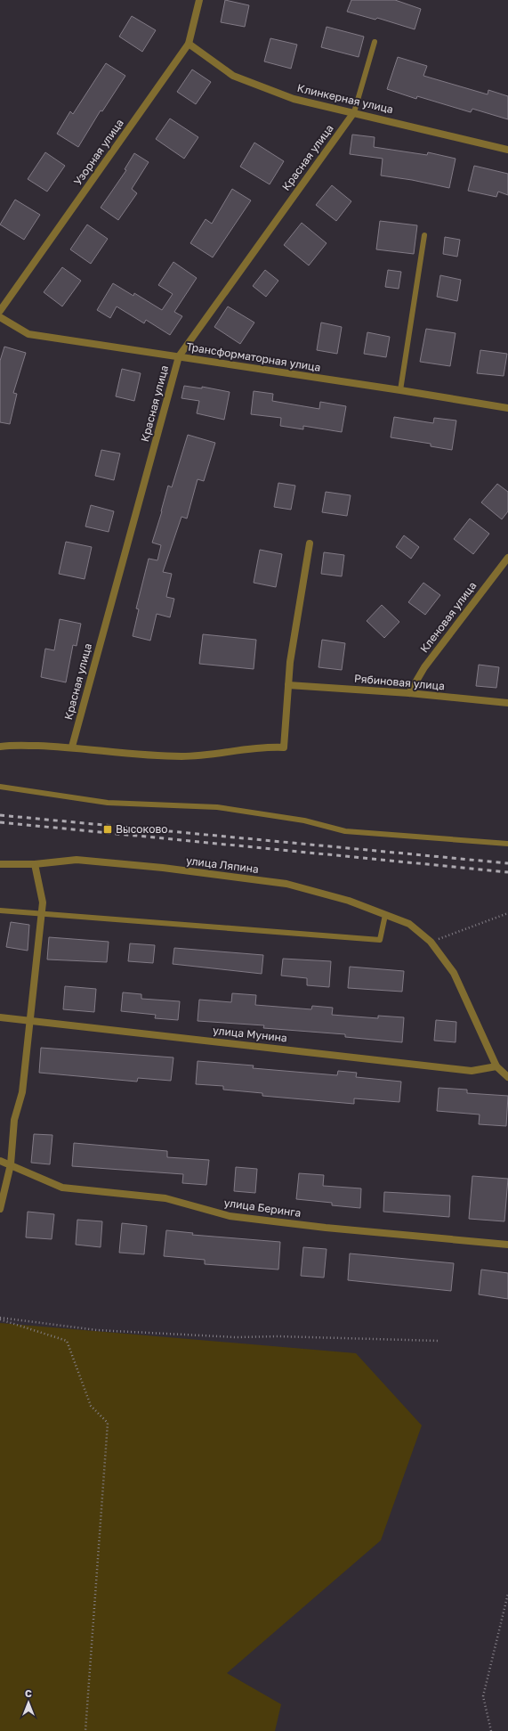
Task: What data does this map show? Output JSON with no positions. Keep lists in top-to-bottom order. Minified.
{"streets":{"street":["Клинкерная улица","Узорная улица","Красная улица","Трансформаторная улица","Кленовая улица","Рябиновая улица","улица Ляпина","улица Мунина","улица Беринга"]},"crossings":[["Клинкерная улица","Узорная улица"],["Клинкерная улица","Красная улица"],["Красная улица","Трансформаторная улица"],["Кленовая улица","Рябиновая улица"],["улица Ляпина","улица Мунина"]],"places":{"transit":["Высоково"]},"north":"top"}
